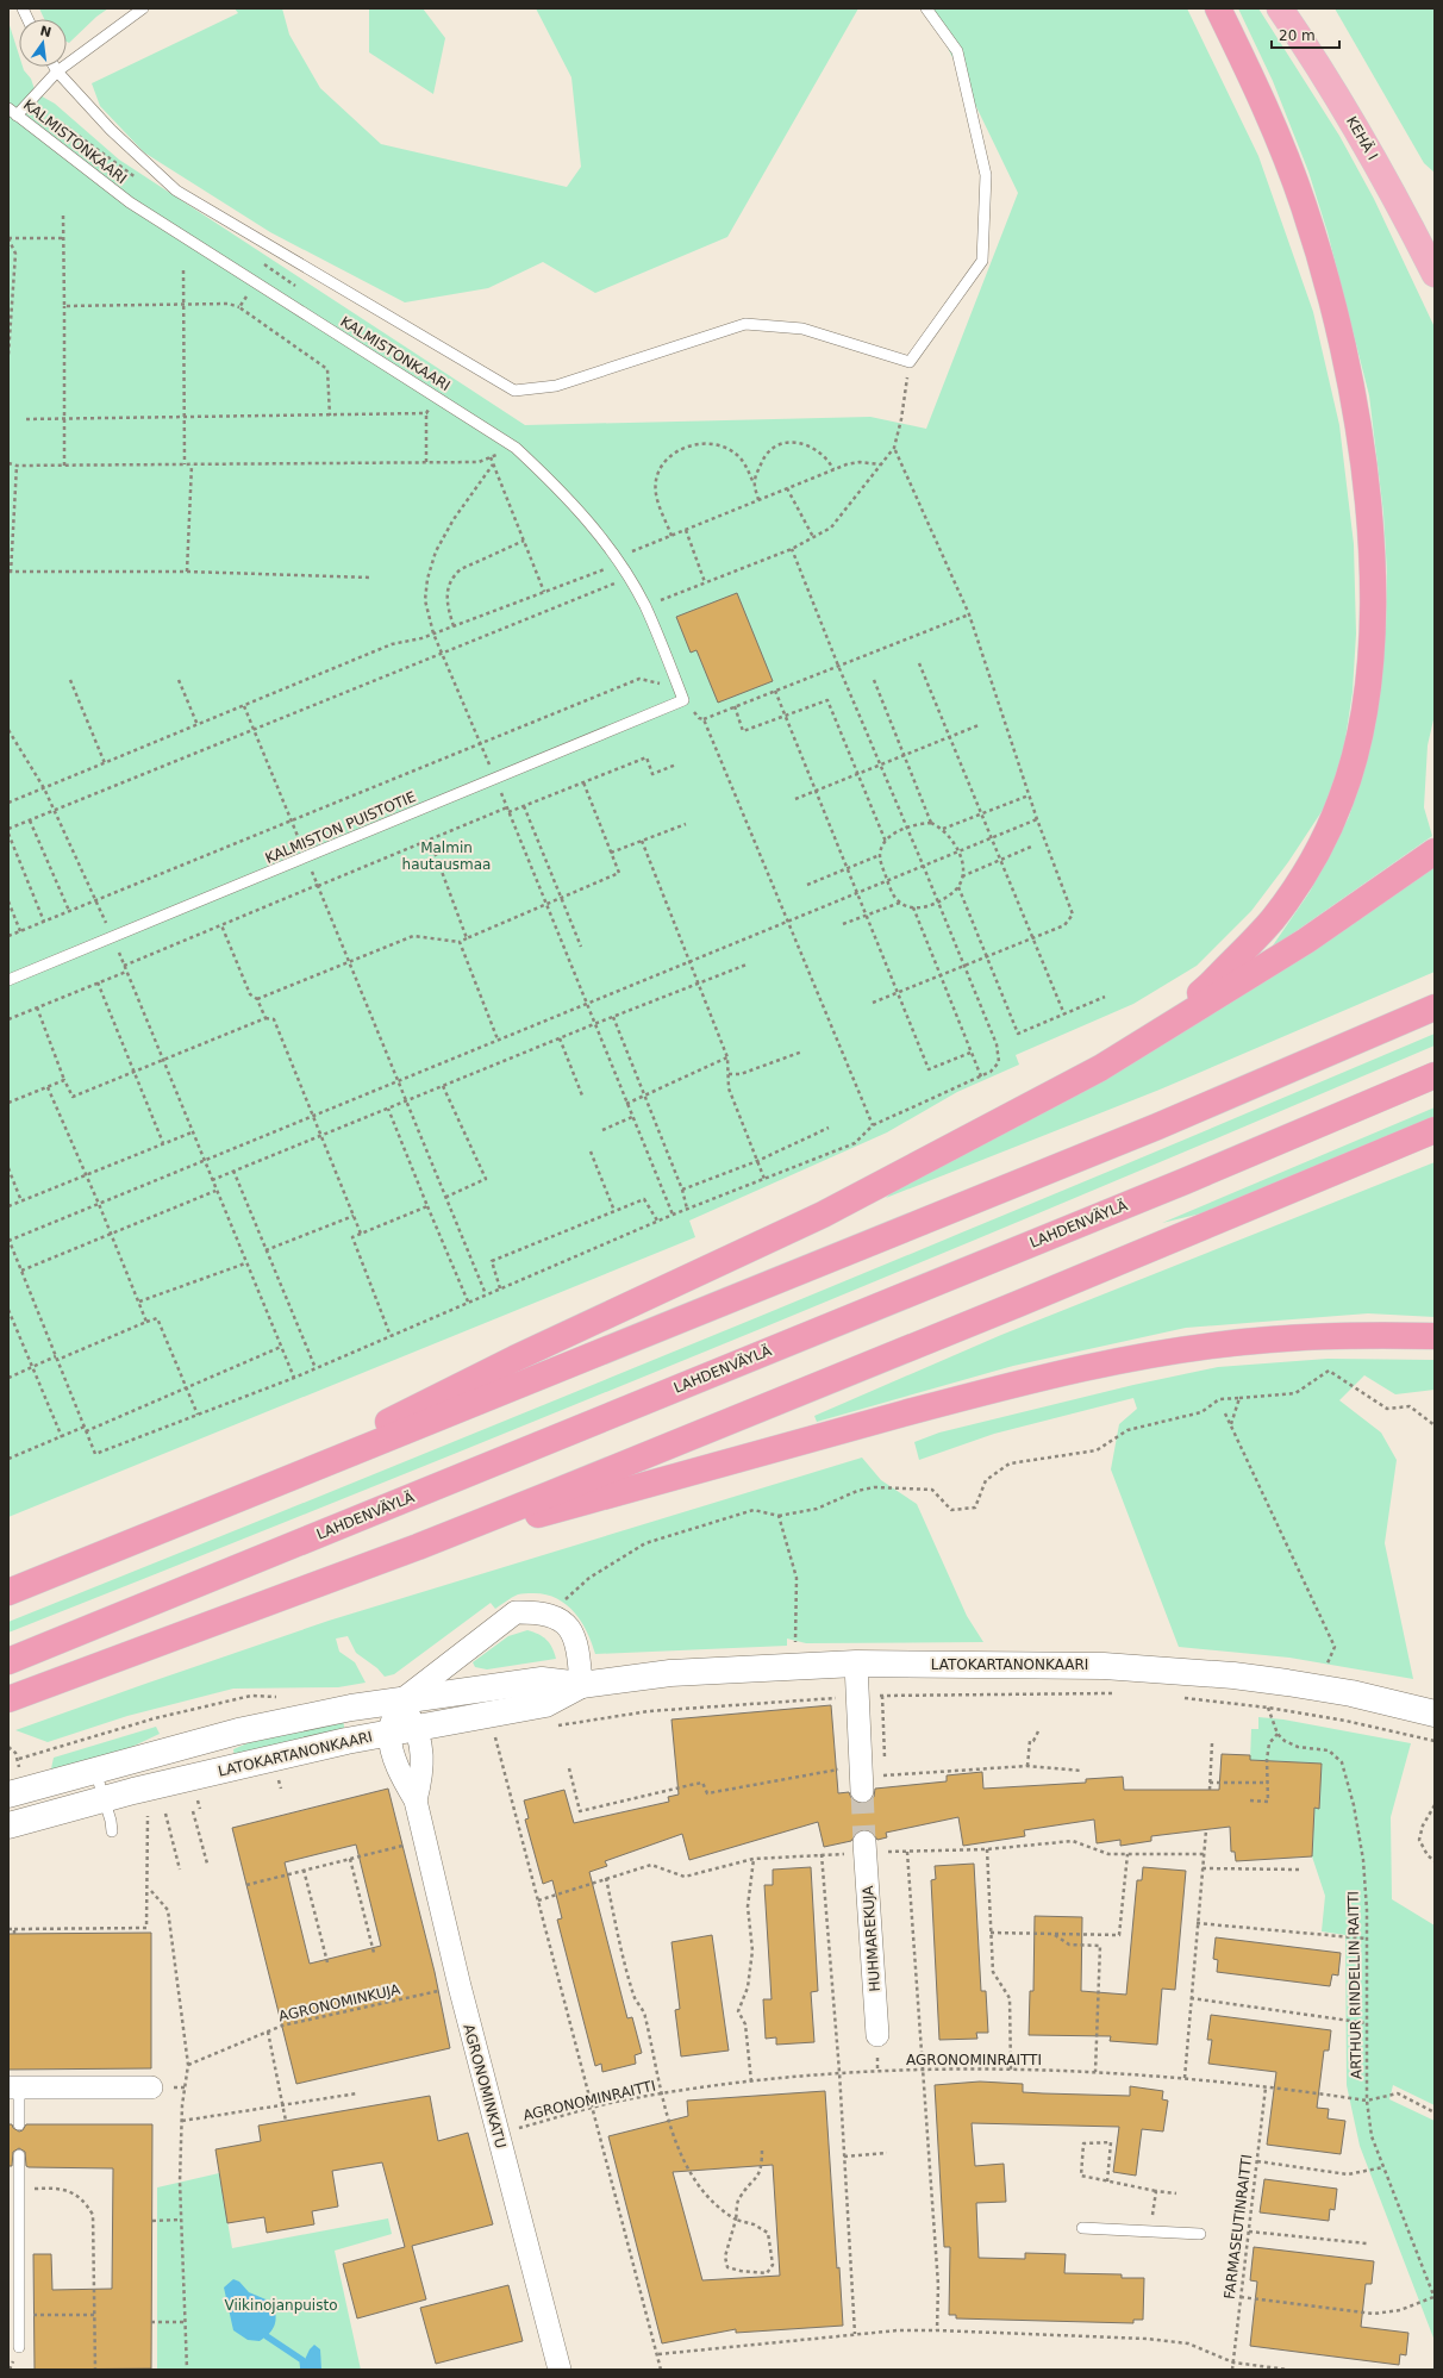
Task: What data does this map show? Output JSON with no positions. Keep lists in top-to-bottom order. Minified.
{"streets":{"highway":["KEHÄ I","LAHDENVÄYLÄ"],"street":["LATOKARTANONKAARI","HUHMAREKUJA","AGRONOMINKATU"],"lane":["KALMISTONKAARI","KALMISTON PUISTOTIE"],"path":["ARTHUR RINDELLIN RAITTI","AGRONOMINKUJA","AGRONOMINRAITTI","FARMASEUTINRAITTI"]},"crossings":[["KALMISTONKAARI","KALMISTON PUISTOTIE"],["LATOKARTANONKAARI","AGRONOMINKATU"],["ARTHUR RINDELLIN RAITTI","AGRONOMINRAITTI"],["AGRONOMINRAITTI","FARMASEUTINRAITTI"]],"parks":["Malmin hautausmaa","Viikinojanpuisto"],"scale_bar":"20 m","north":"top"}
